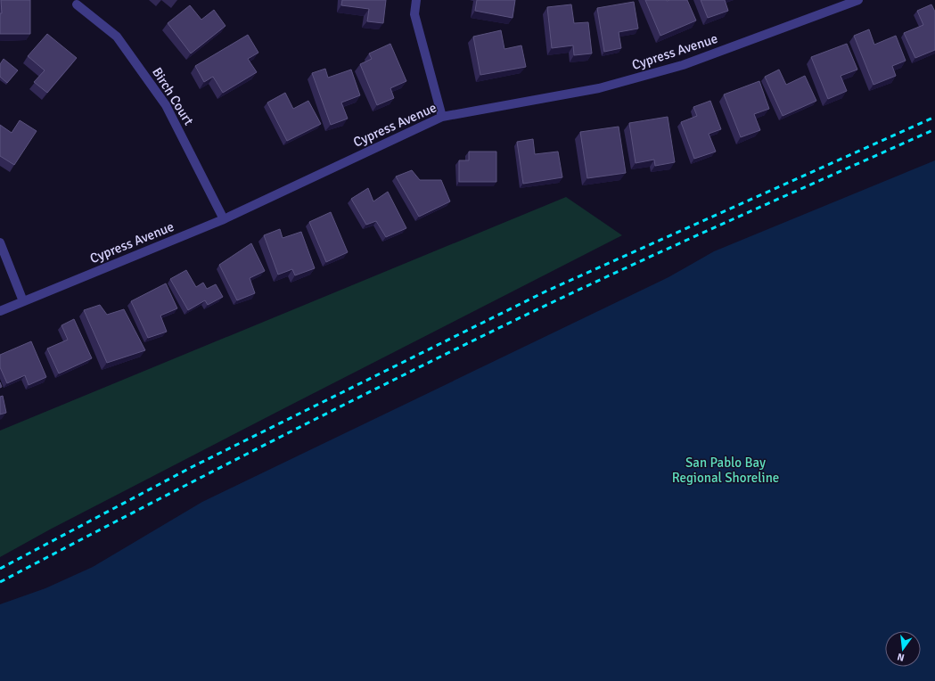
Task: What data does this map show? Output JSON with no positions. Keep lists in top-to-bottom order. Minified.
{"streets":{"street":["Cypress Avenue","Birch Court"]},"crossings":[["Cypress Avenue","Birch Court"]],"parks":["San Pablo Bay Regional Shoreline"],"north":"bottom"}
